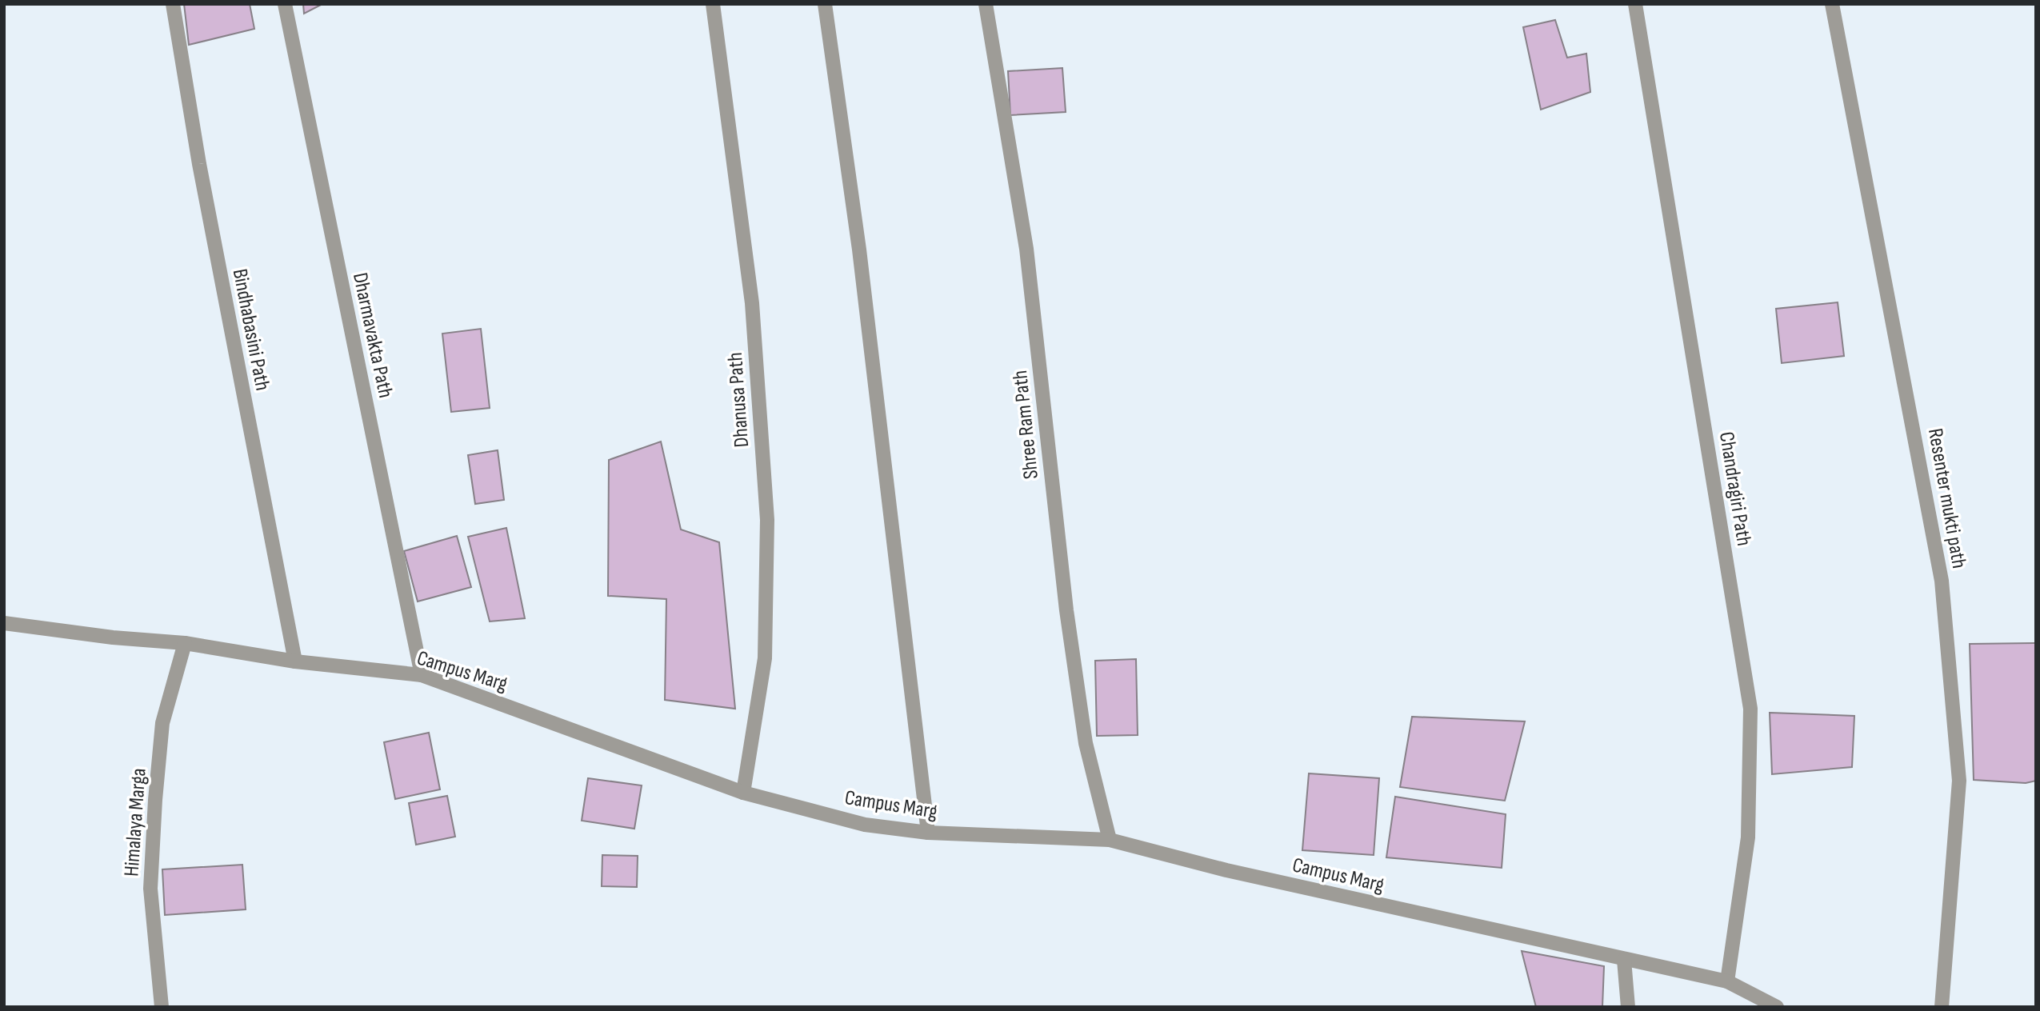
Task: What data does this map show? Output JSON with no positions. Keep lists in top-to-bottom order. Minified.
{"streets":{"street":["Bindhabasini Path","Dharmavakta Path","Dhanusa Path","Shree Ram Path","Chandragiri Path","Resenter mukti path","Campus Marg","Himalaya Marga"]},"crossings":[["Bindhabasini Path","Campus Marg"],["Dharmavakta Path","Campus Marg"],["Dhanusa Path","Campus Marg"],["Shree Ram Path","Campus Marg"],["Chandragiri Path","Campus Marg"],["Campus Marg","Himalaya Marga"]]}
